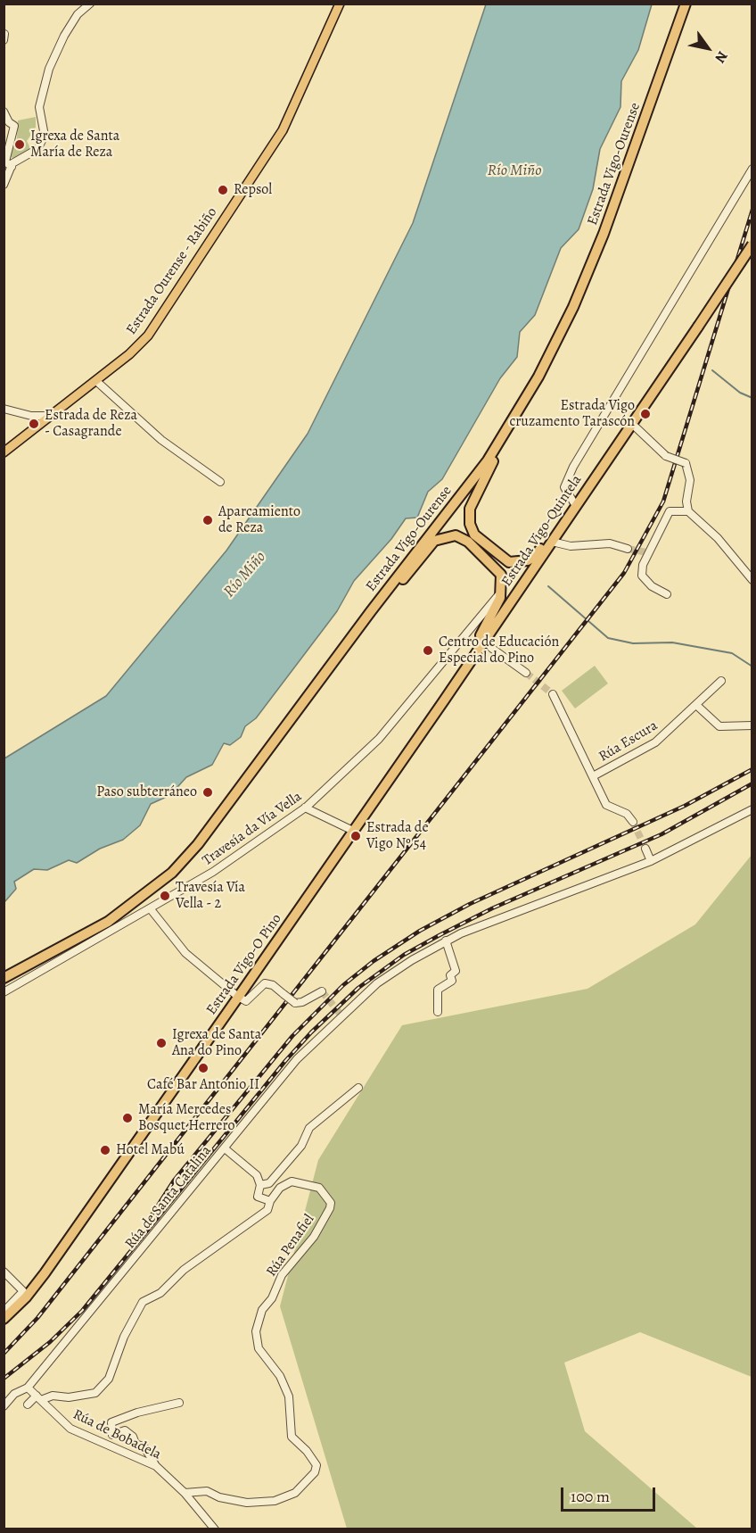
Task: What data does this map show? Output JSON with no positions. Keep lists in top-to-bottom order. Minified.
{"streets":{"highway":["Estrada Vigo-Ourense","Estrada Vigo-Quintela","Estrada Vigo-O Pino"],"main road":["Estrada Ourense - Rabiño"],"street":["Rúa Escura","Travesía da Vía Vella","Rúa de Santa Catalina","Rúa Penafiel","Rúa de Bobadela"]},"crossings":[["Estrada Vigo-Quintela","Estrada Vigo-O Pino"],["Rúa de Santa Catalina","Rúa de Bobadela"],["Rúa Penafiel","Rúa de Bobadela"]],"water":["Río Miño"],"places":["Igrexa de Santa María de Reza","Repsol","Estrada Vigo cruzamento Tarascón","Estrada de Reza - Casagrande","Aparcamiento de Reza","Centro de Educación Especial do Pino","Paso subterráneo","Estrada de Vigo Nº 54","Travesía Vía Vella - 2","Igrexa de Santa Ana do Pino","Café Bar Antonio II","María Mercedes Bosquet Herrero","Hotel Mabú"],"scale_bar":"100 m","north":"bottom right"}
